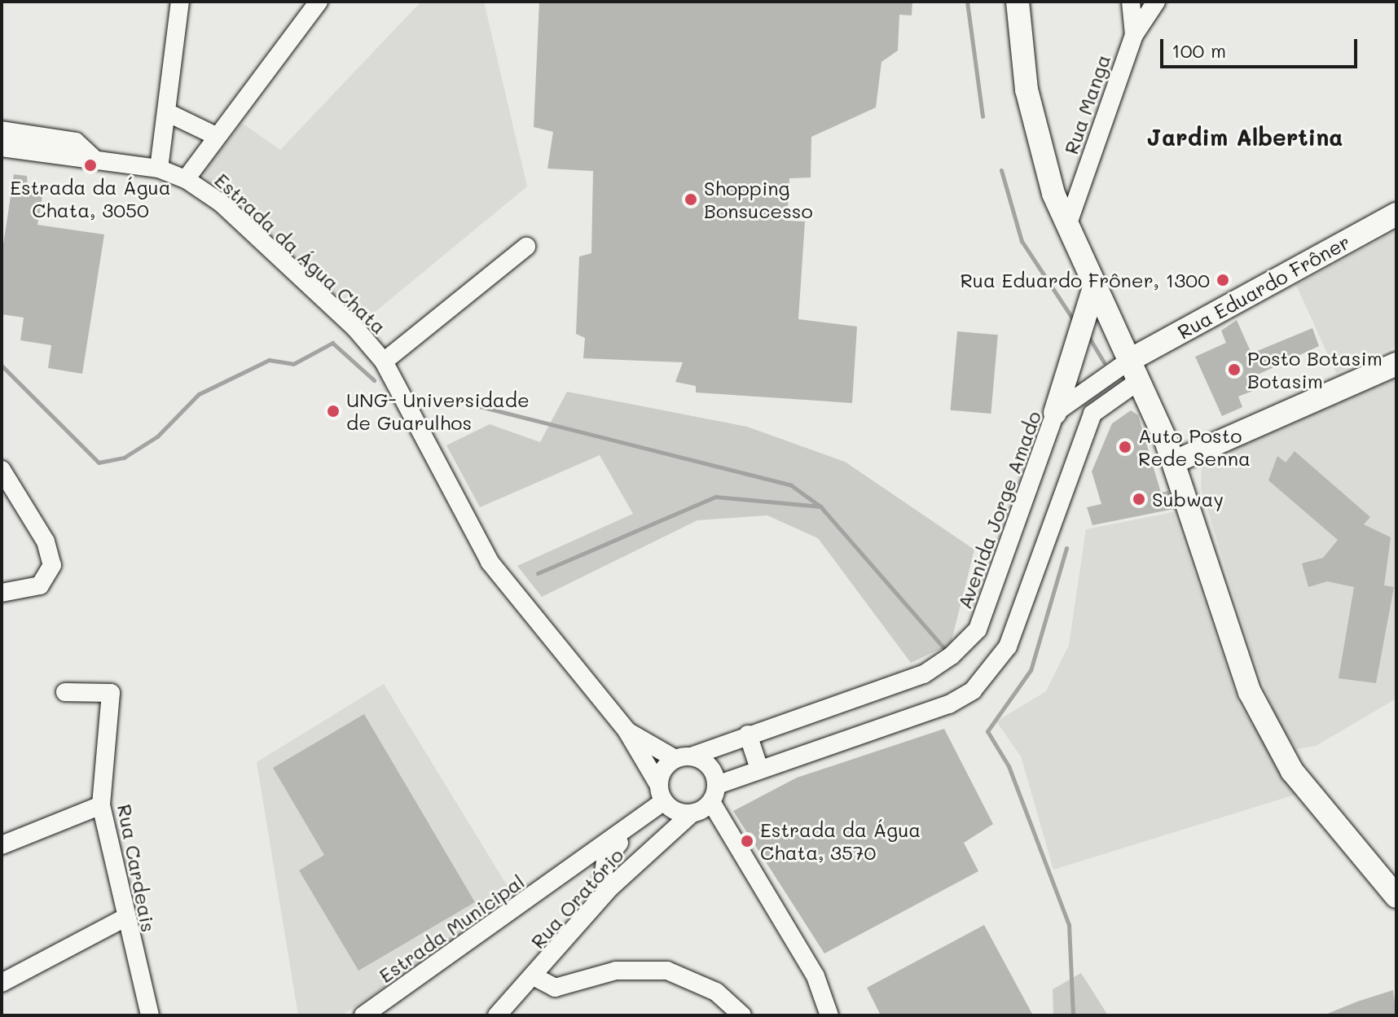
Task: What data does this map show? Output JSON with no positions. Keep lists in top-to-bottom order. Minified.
{"streets":{"main road":["Rua Eduardo Frôner"],"street":["Rua Manga","Estrada da Água Chata","Avenida Jorge Amado","Rua Cardeais","Rua Oratório","Estrada Municipal"]},"crossings":[["Estrada da Água Chata","Avenida Jorge Amado"],["Estrada da Água Chata","Rua Oratório"],["Estrada da Água Chata","Estrada Municipal"],["Rua Eduardo Frôner","Avenida Jorge Amado"],["Avenida Jorge Amado","Estrada Municipal"]],"districts":["Jardim Albertina"],"places":["Estrada da Água Chata, 3050","Shopping Bonsucesso","Rua Eduardo Frôner, 1300","Posto Botasim Botasim","UNG- Universidade de Guarulhos","Auto Posto Rede Senna","Subway","Estrada da Água Chata, 3570"],"scale_bar":"100 m"}
